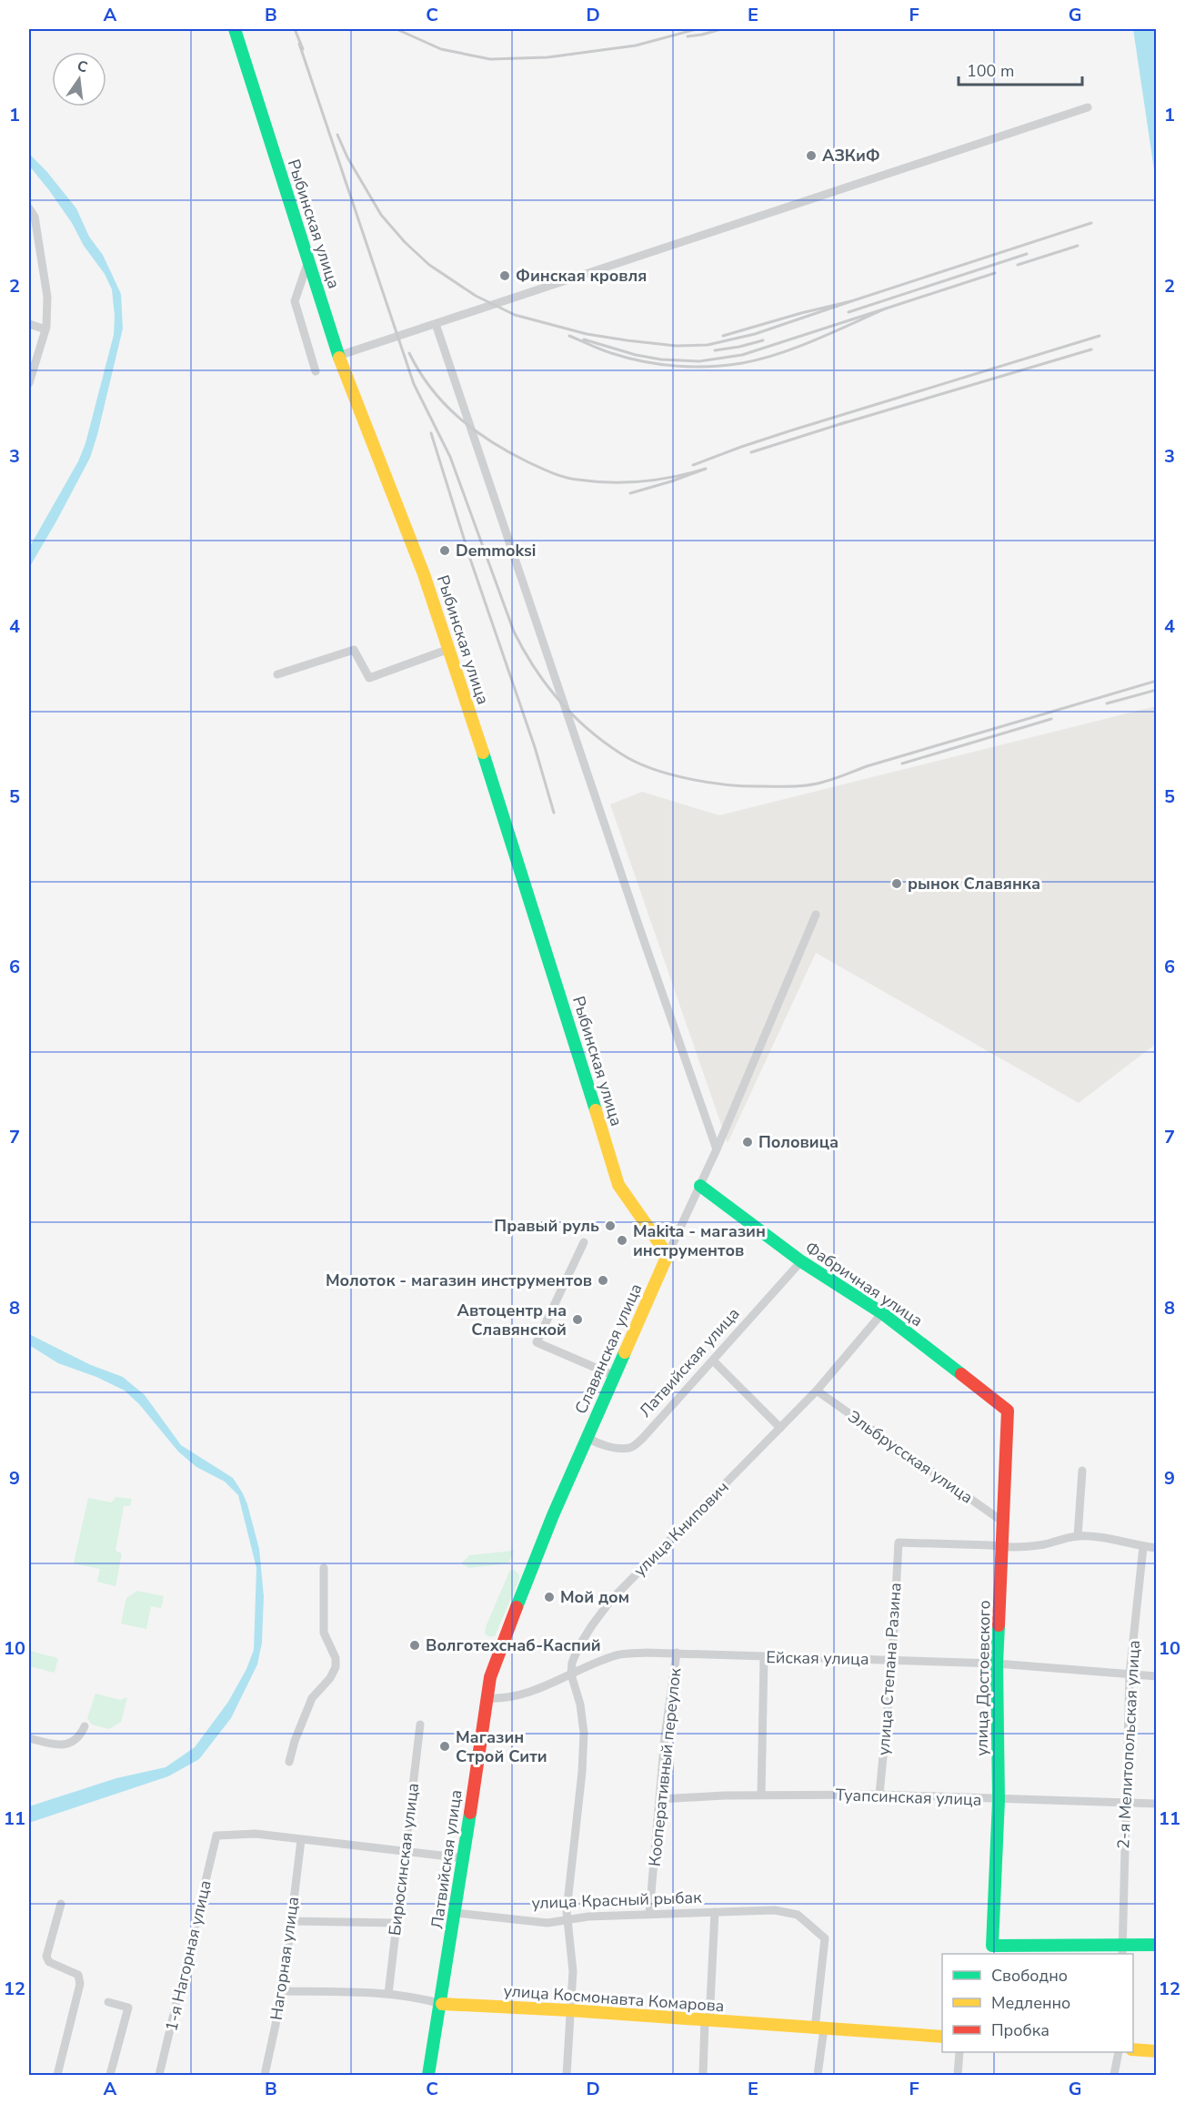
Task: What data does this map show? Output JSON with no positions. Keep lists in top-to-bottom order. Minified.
{"streets":{"main road":["Рыбинская улица","Фабричная улица","Славянская улица","Латвийская улица","улица Достоевского","улица Космонавта Комарова"],"street":["Эльбрусская улица","улица Книпович","Ейская улица","улица Степана Разина","2-я Мелитопольская улица","Кооперативный переулок","Туапсинская улица","Бирюсинская улица","улица Красный рыбак","1-я Нагорная улица","Нагорная улица"]},"crossings":[["Рыбинская улица","Славянская улица"],["Фабричная улица","Славянская улица"],["Фабричная улица","Латвийская улица"],["Фабричная улица","улица Книпович"],["Фабричная улица","улица Достоевского"],["Славянская улица","Латвийская улица"],["Латвийская улица","Ейская улица"],["Латвийская улица","улица Красный рыбак"],["Латвийская улица","улица Космонавта Комарова"],["Эльбрусская улица","улица Книпович"],["Эльбрусская улица","улица Достоевского"],["улица Книпович","Ейская улица"],["Ейская улица","улица Степана Разина"],["Ейская улица","улица Достоевского"],["Ейская улица","2-я Мелитопольская улица"],["Ейская улица","Кооперативный переулок"],["улица Степана Разина","улица Достоевского"],["улица Степана Разина","Туапсинская улица"],["улица Достоевского","2-я Мелитопольская улица"],["улица Достоевского","Туапсинская улица"],["2-я Мелитопольская улица","Туапсинская улица"],["Кооперативный переулок","Туапсинская улица"],["Кооперативный переулок","улица Красный рыбак"],["Бирюсинская улица","улица Космонавта Комарова"],["улица Красный рыбак","улица Космонавта Комарова"],["1-я Нагорная улица","Нагорная улица"],["Нагорная улица","улица Космонавта Комарова"]],"places":["АЗКиФ","Финская кровля","Demmoksi","рынок Славянка","Половица","Правый руль","Makita - магазин инструментов","Молоток - магазин инструментов","Автоцентр на Славянской","Мой дом","Волготехснаб-Каспий","Магазин Строй Сити"],"legend":["Свободно","Медленно","Пробка"],"scale_bar":"100 m","north":"top","grid":{"columns":["A","B","C","D","E","F","G"],"rows":["1","2","3","4","5","6","7","8","9","10","11","12"]}}
